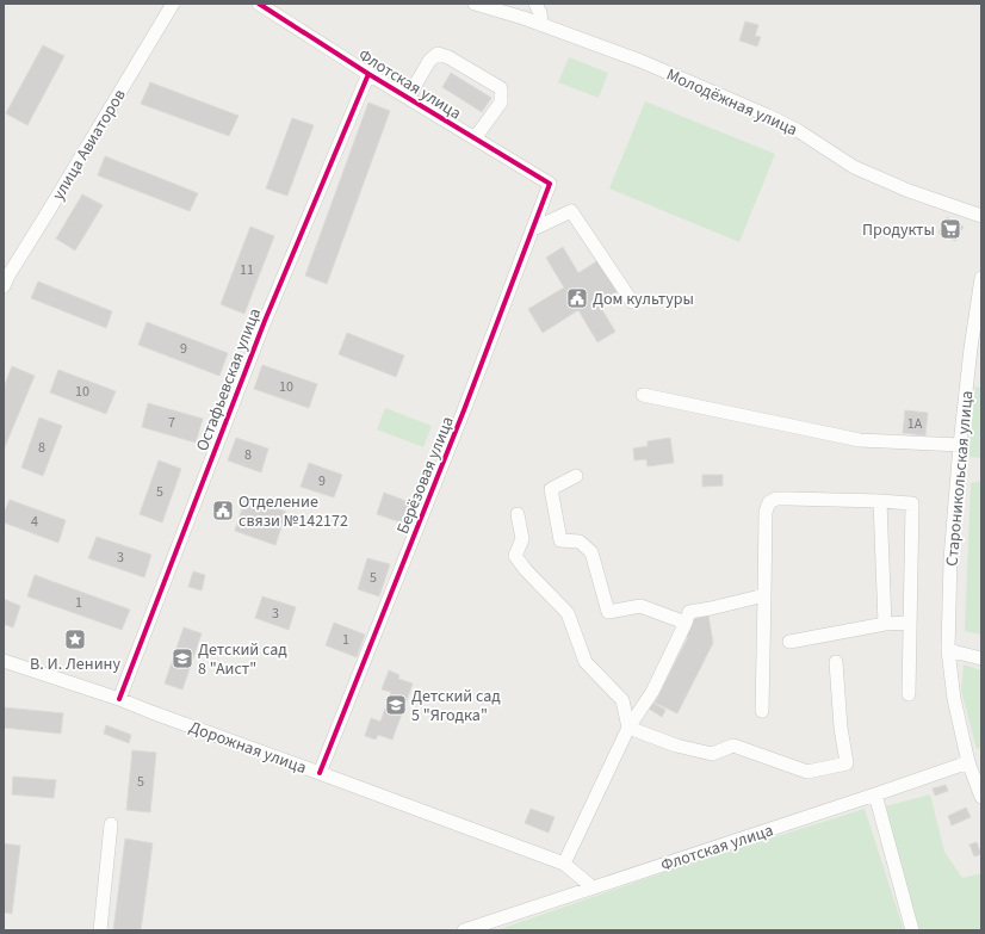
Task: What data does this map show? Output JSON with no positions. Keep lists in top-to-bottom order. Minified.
{"streets":{"street":["Флотская улица","Молодёжная улица","улица Авиаторов","Остафьевская улица","Берёзовая улица","Староникольская улица","Дорожная улица"]},"crossings":[["Флотская улица","Остафьевская улица"],["Флотская улица","Берёзовая улица"],["Флотская улица","Староникольская улица"],["Флотская улица","Дорожная улица"],["Остафьевская улица","Дорожная улица"],["Берёзовая улица","Дорожная улица"]],"places":{"supermarket":["Продукты"],"public building":["Дом культуры","Отделение связи №142172"],"place":["В. И. Ленину"],"school or university":["Детский сад 8 \"Аист\"","Детский сад 5 \"Ягодка\""]},"house_numbers":["11","9","10","10","7","1А","8","8","9","5","4","3","5","1","3","1","5"]}
